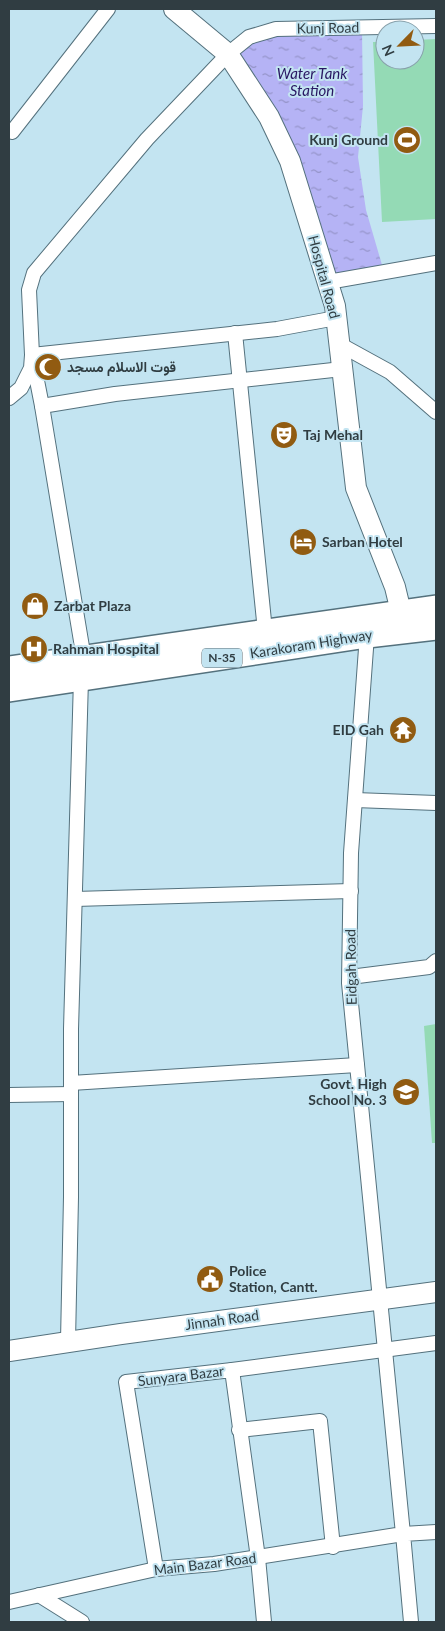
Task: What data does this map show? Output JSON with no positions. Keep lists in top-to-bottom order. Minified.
{"streets":{"highway":["Karakoram Highway","N-35"],"main road":["Hospital Road","Jinnah Road"],"street":["Kunj Road","Eidgah Road","Sunyara Bazar","Main Bazar Road"]},"crossings":[["Kunj Road","Hospital Road"],["Hospital Road","Karakoram Highway"],["Karakoram Highway","Eidgah Road"],["Eidgah Road","Jinnah Road"],["Sunyara Bazar","Main Bazar Road"]],"water":["Water Tank Station"],"places":{"sports":["Kunj Ground"],"mosque":["قوت الاسلام مسجد"],"theatre":["Taj Mehal"],"hotel":["Sarban Hotel"],"shop":["Zarbat Plaza"],"hospital":["Rahman Hospital"],"temple":["EID Gah"],"school or university":["Govt. High School No. 3"],"public building":["Police Station, Cantt."]},"north":"bottom left"}
